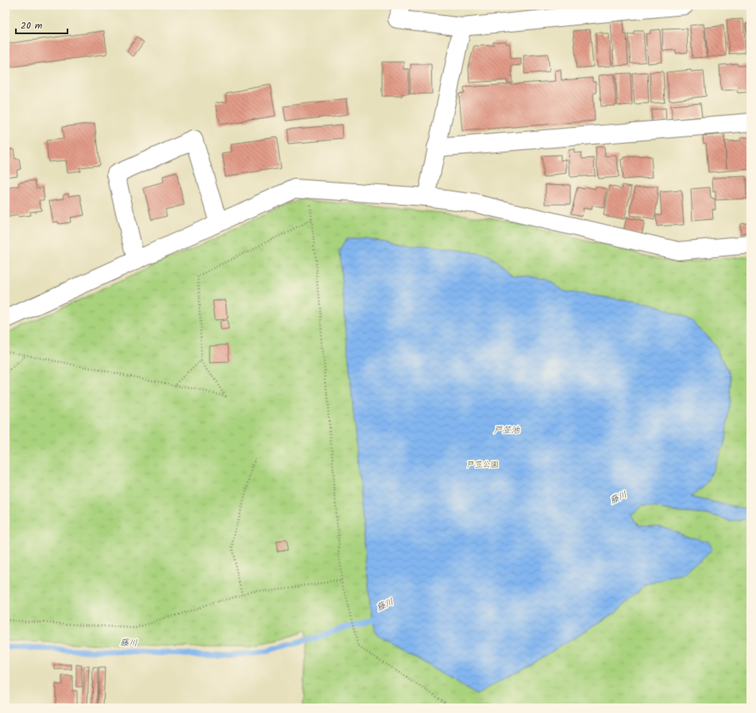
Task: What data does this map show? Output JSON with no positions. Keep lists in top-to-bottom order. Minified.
{"water":["戸笠池","藤川"],"parks":["戸笠公園"],"scale_bar":"20 m"}
